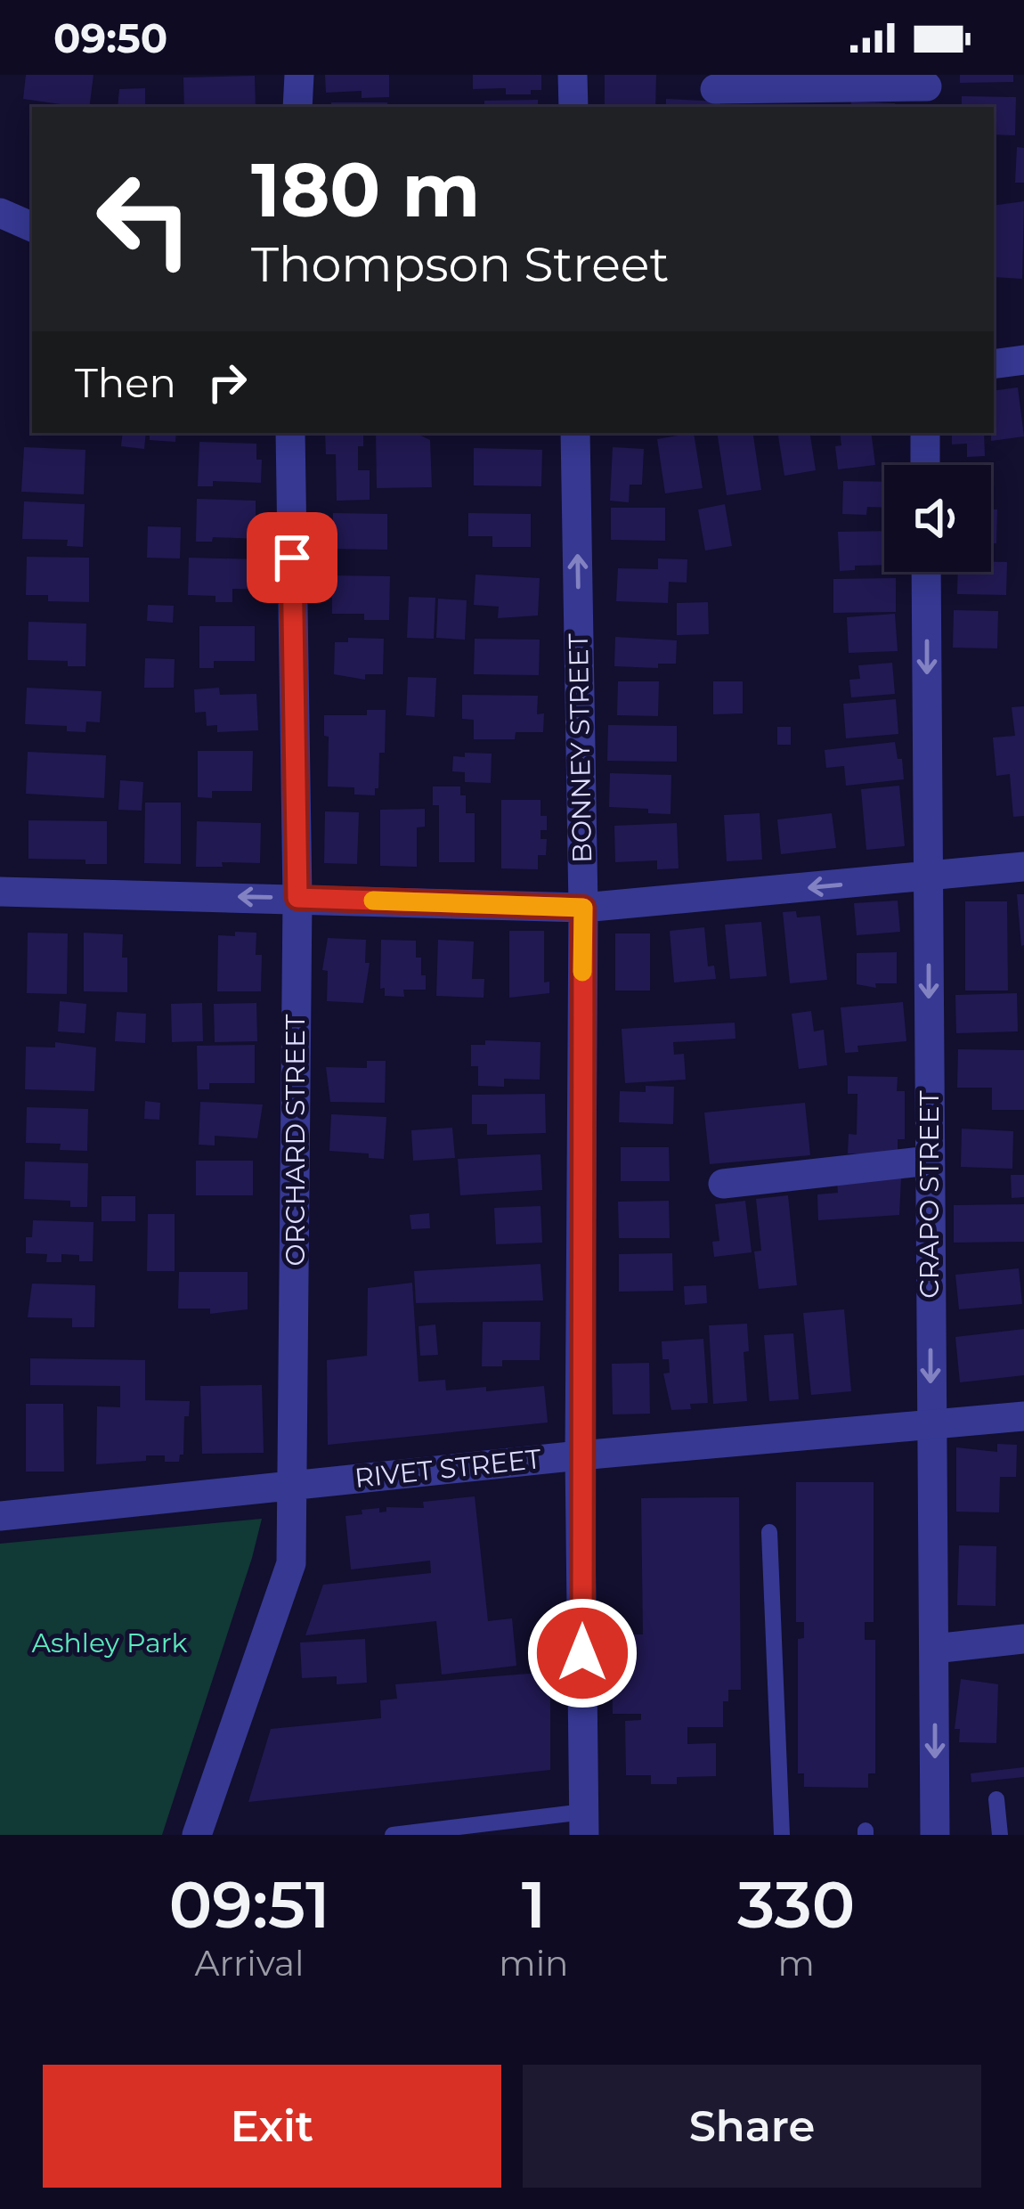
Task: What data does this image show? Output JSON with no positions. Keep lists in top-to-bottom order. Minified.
{"streets":{"street":["BONNEY STREET","ORCHARD STREET","CRAPO STREET","RIVET STREET"]},"crossings":[["BONNEY STREET","RIVET STREET"],["ORCHARD STREET","RIVET STREET"],["CRAPO STREET","RIVET STREET"]],"one_way":["CRAPO STREET"],"parks":["Ashley Park"],"page":{"status":"09:50","turn":["180 m","Thompson Street"],"then":"Then","eta":["09:51","Arrival","1","min","330","m"],"buttons":["Exit","Share"]}}
